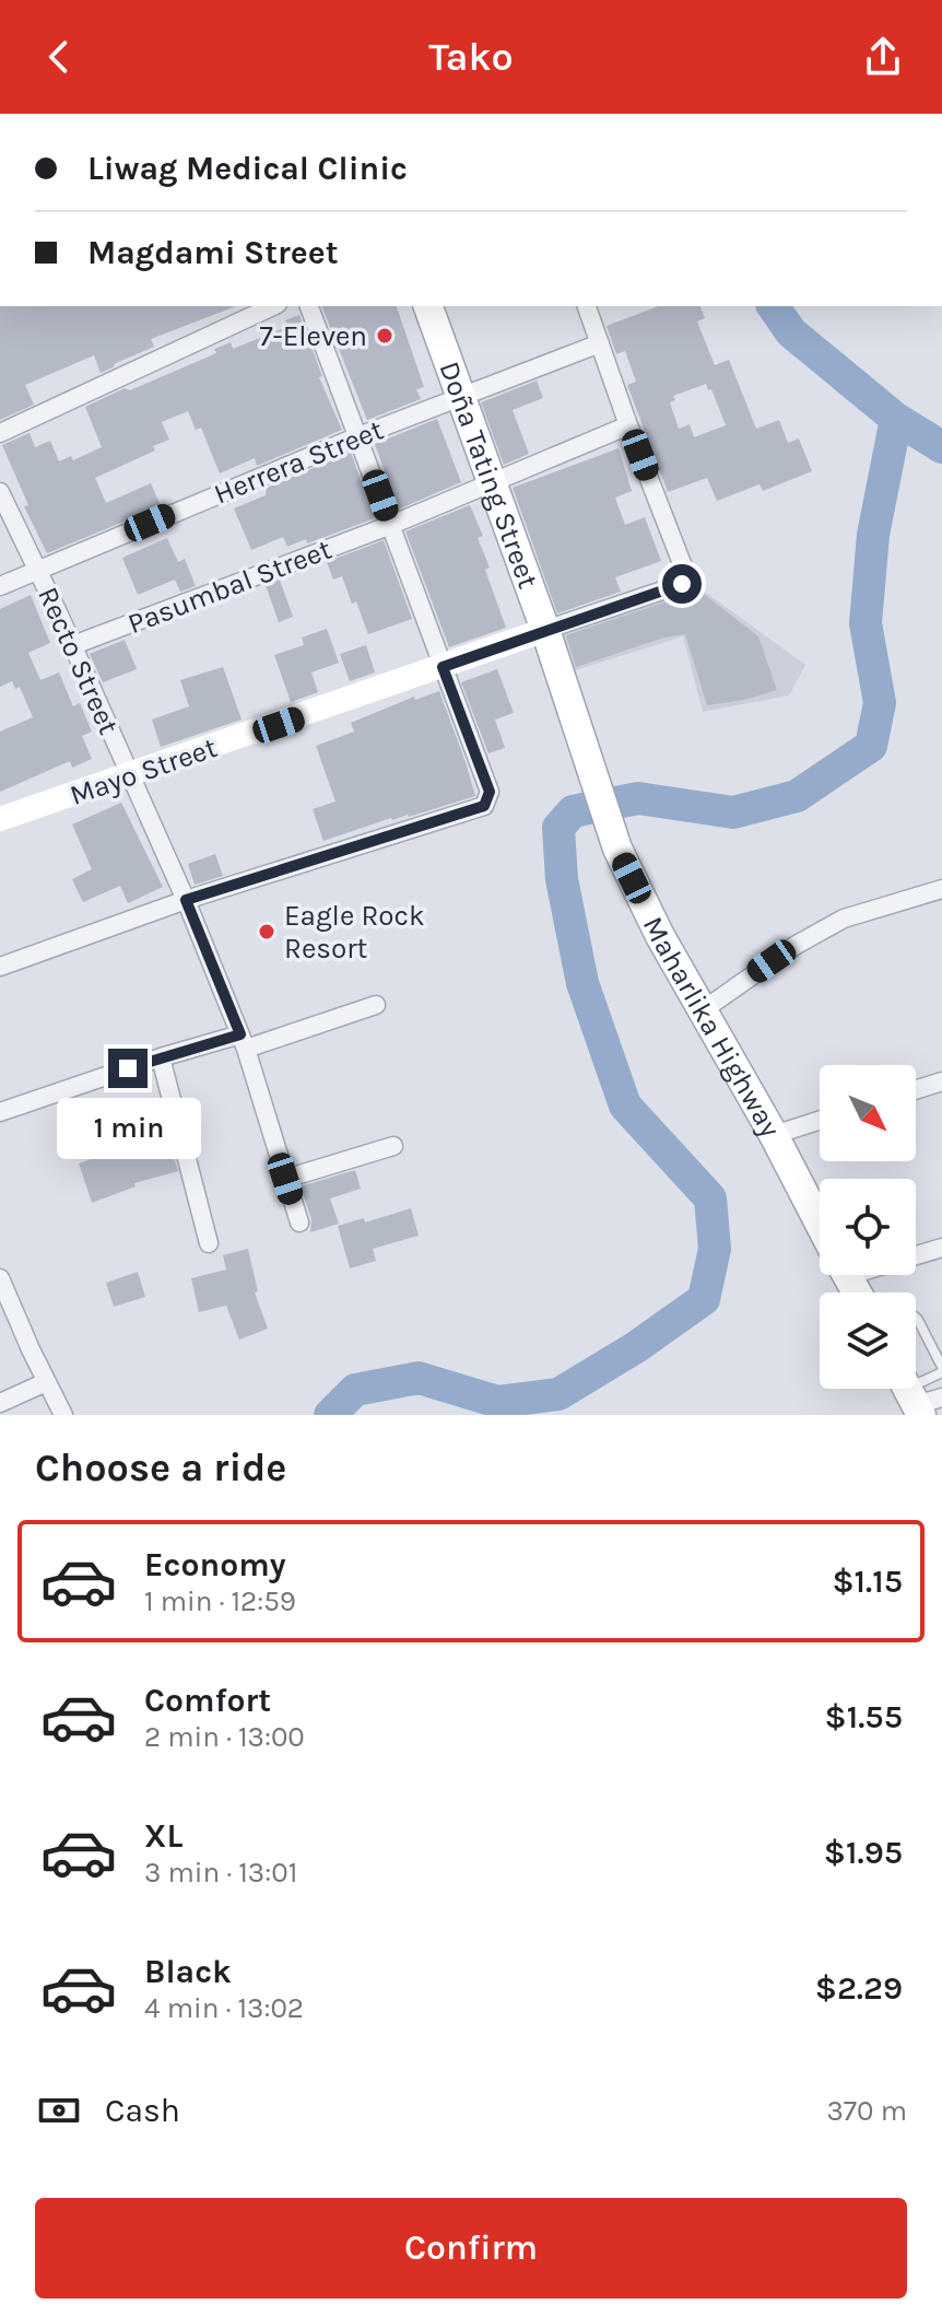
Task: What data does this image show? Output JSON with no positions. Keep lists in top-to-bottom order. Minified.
{"streets":{"main road":["Doña Tating Street","Maharlika Highway"],"street":["Herrera Street","Pasumbal Street","Recto Street","Mayo Street"]},"crossings":[["Herrera Street","Doña Tating Street"],["Herrera Street","Recto Street"],["Doña Tating Street","Pasumbal Street"],["Doña Tating Street","Mayo Street"],["Doña Tating Street","Maharlika Highway"],["Pasumbal Street","Recto Street"],["Pasumbal Street","Mayo Street"],["Recto Street","Mayo Street"]],"places":["7-Eleven","Eagle Rock Resort"],"north":"bottom right","page":{"header":"Tako","banner":["Liwag Medical Clinic","Magdami Street"],"bubble":"1 min","heading":"Choose a ride","list":[{"name":"Economy","note":"1 min · 12:59","value":"$1.15"},{"name":"Comfort","note":"2 min · 13:00","value":"$1.55"},{"name":"XL","note":"3 min · 13:01","value":"$1.95"},{"name":"Black","note":"4 min · 13:02","value":"$2.29"}],"pay":["Cash","370 m"],"buttons":"Confirm"}}
